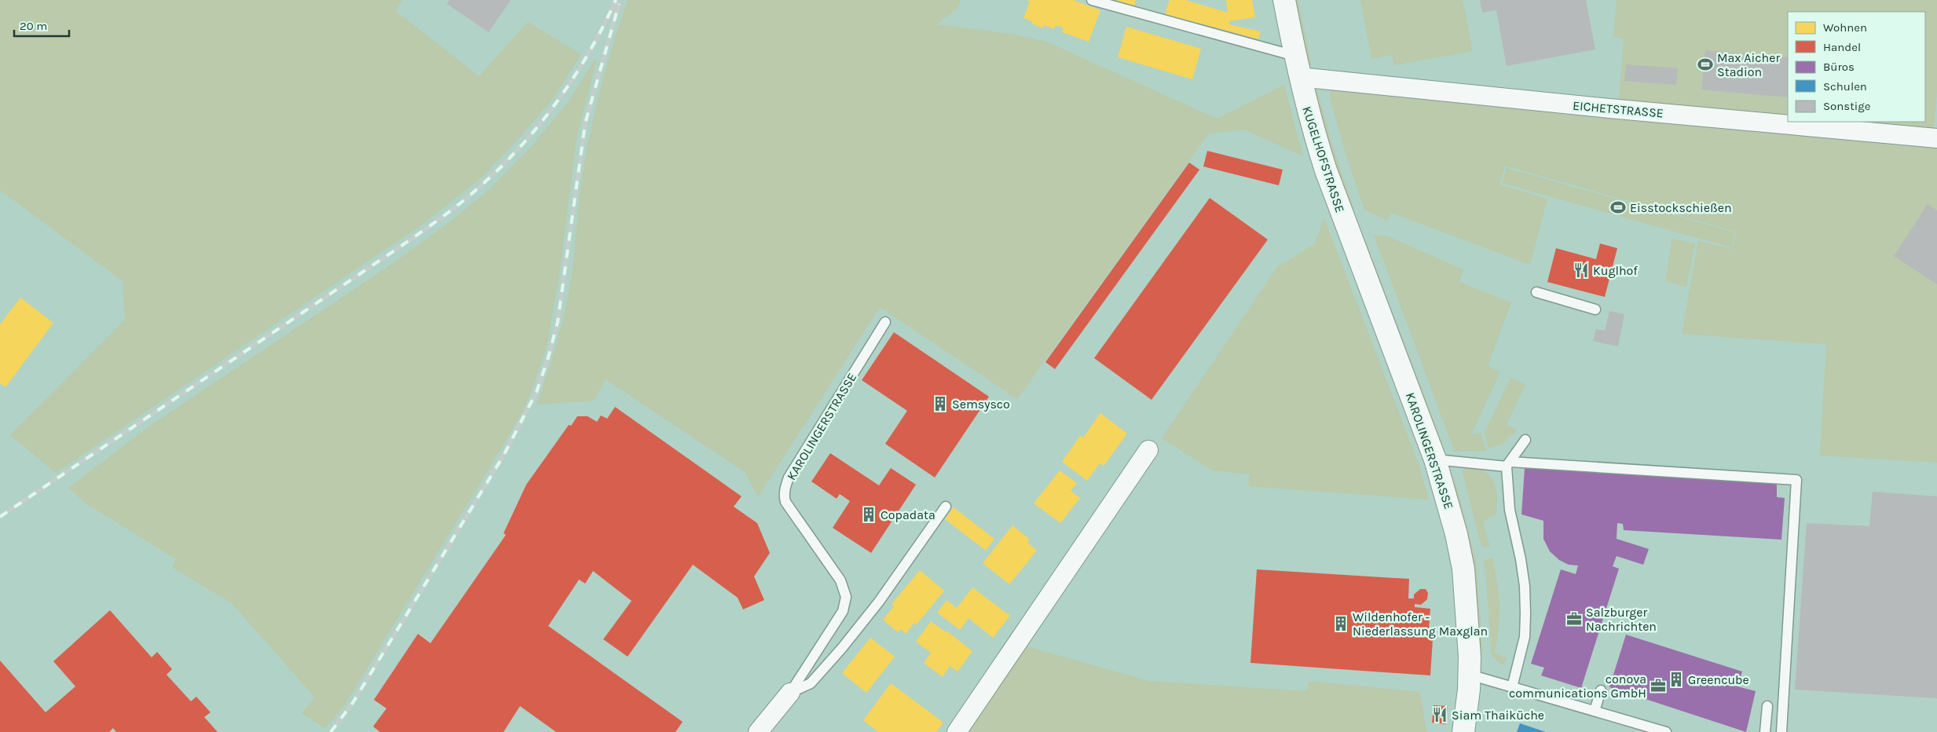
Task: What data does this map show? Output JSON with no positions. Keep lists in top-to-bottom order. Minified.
{"streets":{"street":["EICHETSTRASSE","KUGELHOFSTRASSE","KAROLINGERSTRASSE"]},"crossings":[["EICHETSTRASSE","KUGELHOFSTRASSE"],["KUGELHOFSTRASSE","KAROLINGERSTRASSE"]],"places":{"sports":["Max Aicher Stadion","Eisstockschießen"],"restaurant":["Kuglhof","Siam Thaiküche"],"building":["Semsysco","Copadata","Wildenhofer - Niederlassung Maxglan","Greencube"],"office":["Salzburger Nachrichten","conova communications GmbH"]},"legend":["Wohnen","Handel","Büros","Schulen","Sonstige"],"scale_bar":"20 m"}
